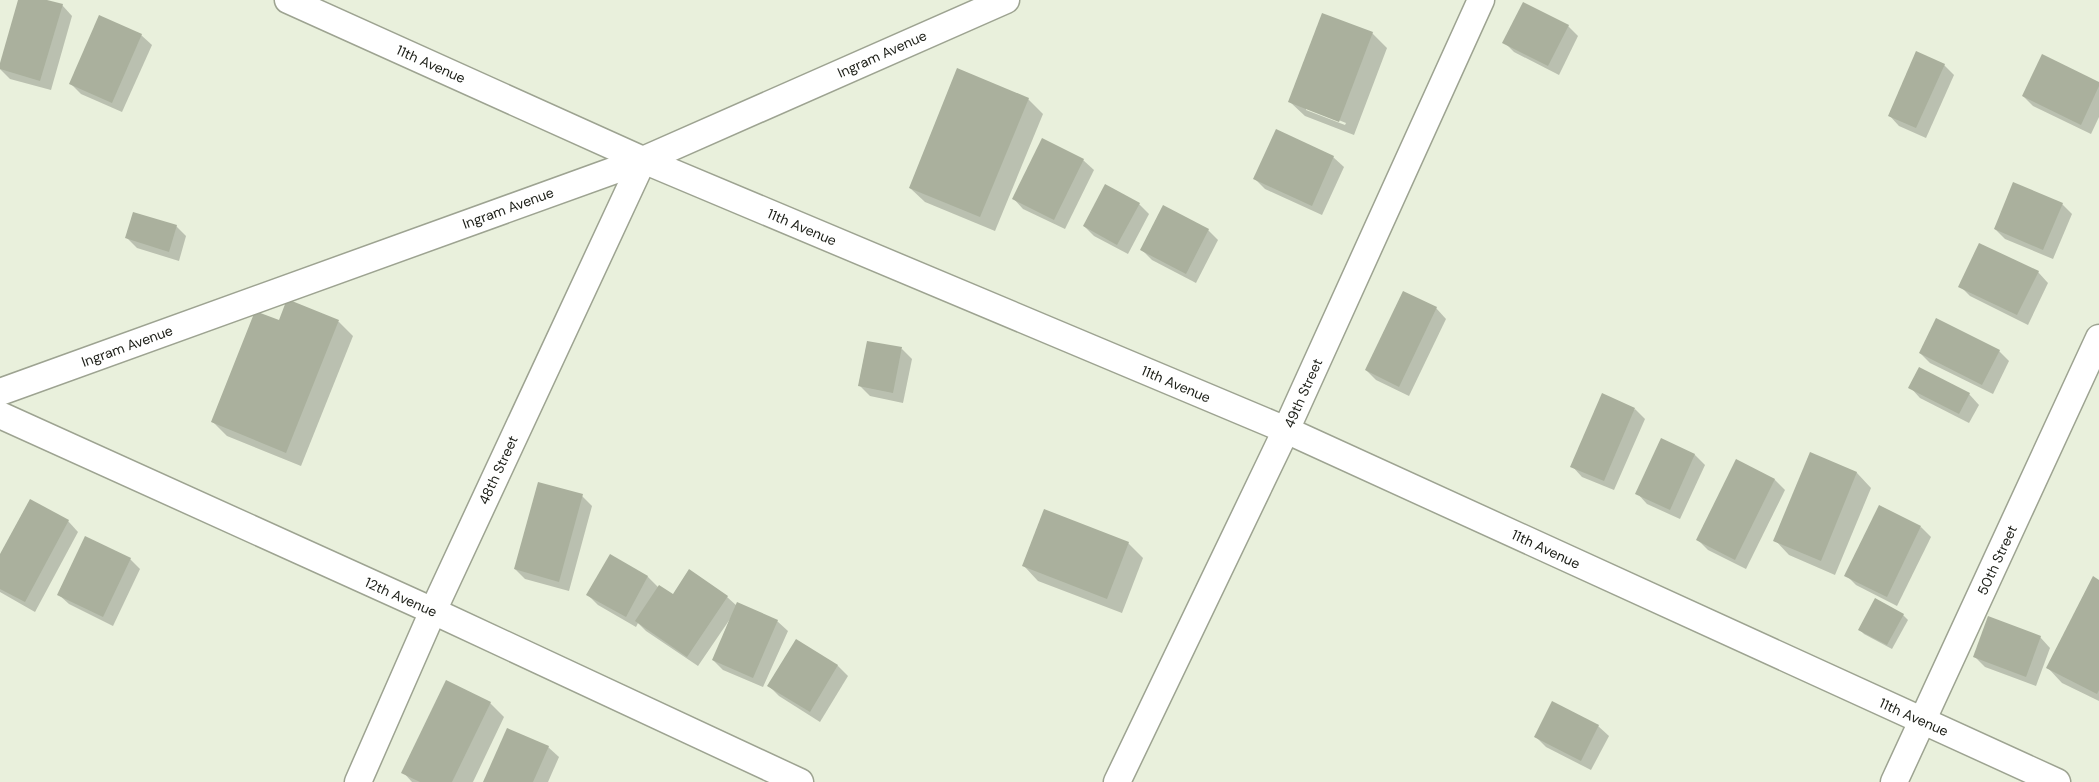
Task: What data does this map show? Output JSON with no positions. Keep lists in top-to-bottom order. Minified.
{"streets":{"street":["Ingram Avenue","11th Avenue","49th Street","48th Street","50th Street","12th Avenue"]},"crossings":[["Ingram Avenue","11th Avenue"],["Ingram Avenue","48th Street"],["11th Avenue","49th Street"],["11th Avenue","48th Street"],["11th Avenue","50th Street"],["48th Street","12th Avenue"]]}
